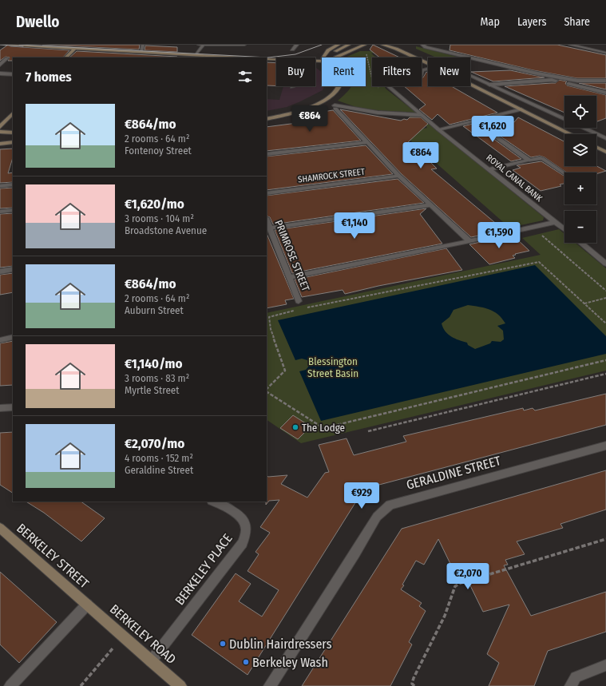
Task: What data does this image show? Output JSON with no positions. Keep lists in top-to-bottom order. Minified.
{"streets":{"main road":["BERKELEY STREET","BERKELEY ROAD"],"street":["SHAMROCK STREET","ROYAL CANAL BANK","PRIMROSE STREET","GERALDINE STREET","BERKELEY PLACE"]},"crossings":[["BERKELEY STREET","BERKELEY ROAD"],["BERKELEY PLACE","BERKELEY ROAD"]],"parks":["Blessington Street Basin"],"places":["The Lodge","Dublin Hairdressers","Berkeley Wash"],"page":{"header":"Dwello","nav":["Map","Layers","Share"],"chip":["Buy","Rent","Filters","New"],"heading":"7 homes","map_buttons":["+","−"],"list":[{"name":"€864/mo","note":"2 rooms · 64 m² · Fontenoy Street"},{"name":"€1,620/mo","note":"3 rooms · 104 m² · Broadstone Avenue"},{"name":"€864/mo","note":"2 rooms · 64 m² · Auburn Street"},{"name":"€1,140/mo","note":"3 rooms · 83 m² · Myrtle Street"},{"name":"€2,070/mo","note":"4 rooms · 152 m² · Geraldine Street"}],"price":["€864","€1,620","€864","€1,140","€1,590","€929","€2,070"]}}
